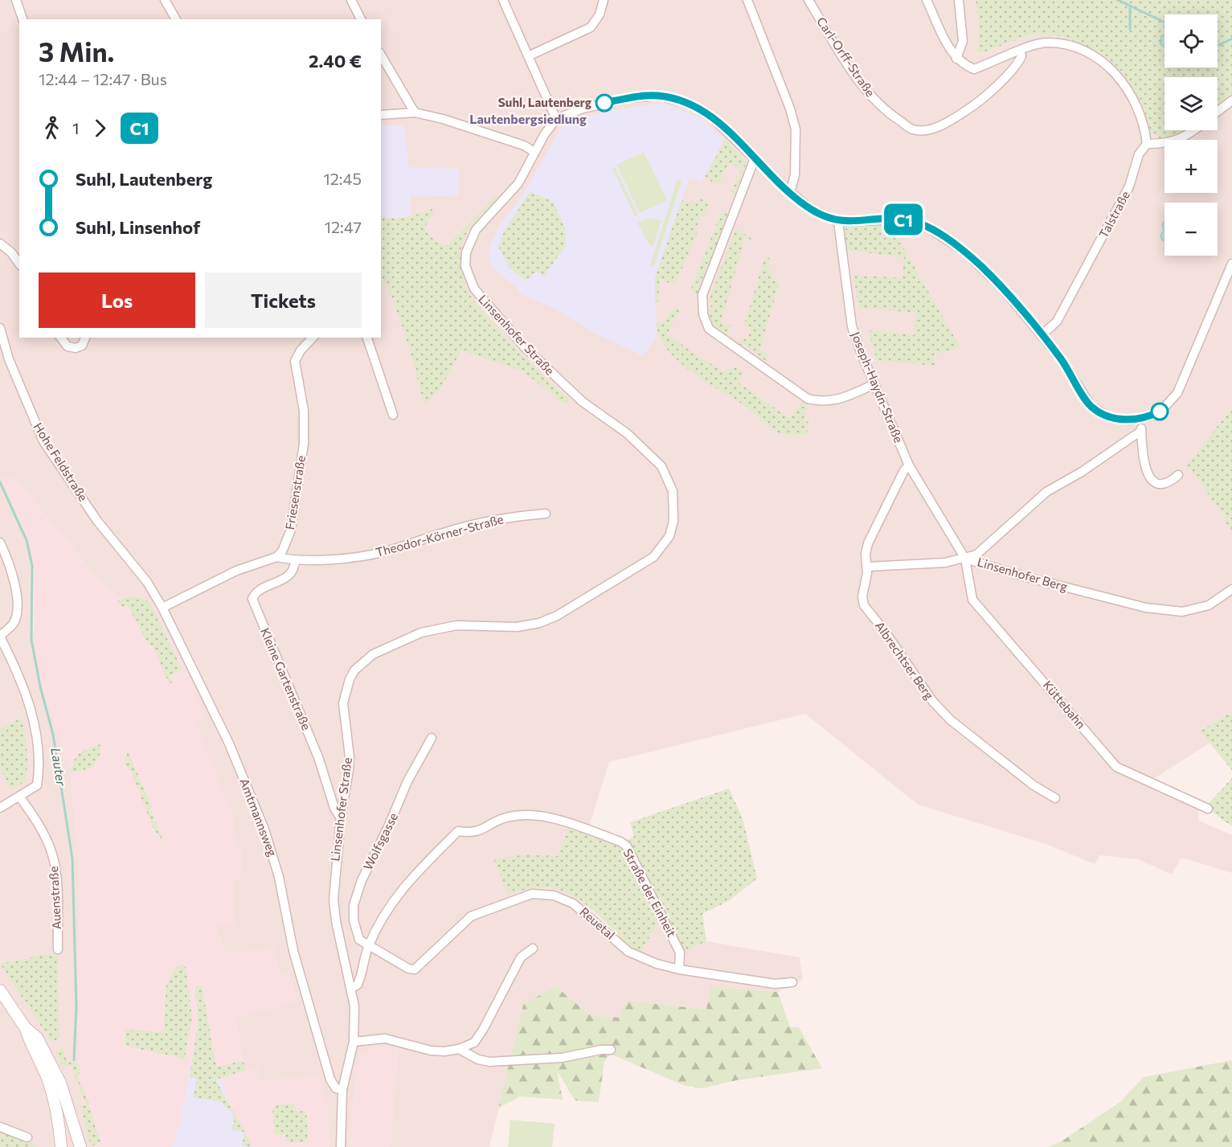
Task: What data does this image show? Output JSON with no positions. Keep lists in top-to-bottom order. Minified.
{"streets":{"street":["Carl-Orff-Straße","Talstraße","Linsenhofer Straße","Joseph-Haydn-Straße","Hohe Feldstraße","Friesenstraße","Theodor-Körner-Straße","Linsenhofer Berg","Albrechtser Berg","Kleine Gartenstraße","Küttebahn","Amtmannsweg","Wolfsgasse","Straße der Einheit","Auenstraße","Reuetal"]},"crossings":[["Linsenhofer Straße","Kleine Gartenstraße"],["Linsenhofer Straße","Amtmannsweg"],["Joseph-Haydn-Straße","Linsenhofer Berg"],["Joseph-Haydn-Straße","Küttebahn"],["Hohe Feldstraße","Amtmannsweg"],["Friesenstraße","Theodor-Körner-Straße"],["Theodor-Körner-Straße","Kleine Gartenstraße"],["Linsenhofer Berg","Küttebahn"],["Wolfsgasse","Straße der Einheit"],["Wolfsgasse","Reuetal"],["Straße der Einheit","Reuetal"]],"districts":["Lautenbergsiedlung"],"water":["Lauter"],"places":["Suhl, Lautenberg"],"lines":["bus line C1"],"page":{"on_map":"C1","map_buttons":["+","−"],"heading":["3 Min.","12:44 – 12:47 · Bus","2.40 €"],"legs":["1","C1"],"list":[{"name":"Suhl, Lautenberg","value":"12:45"},{"name":"Suhl, Linsenhof","value":"12:47"}],"buttons":["Los","Tickets"]}}
